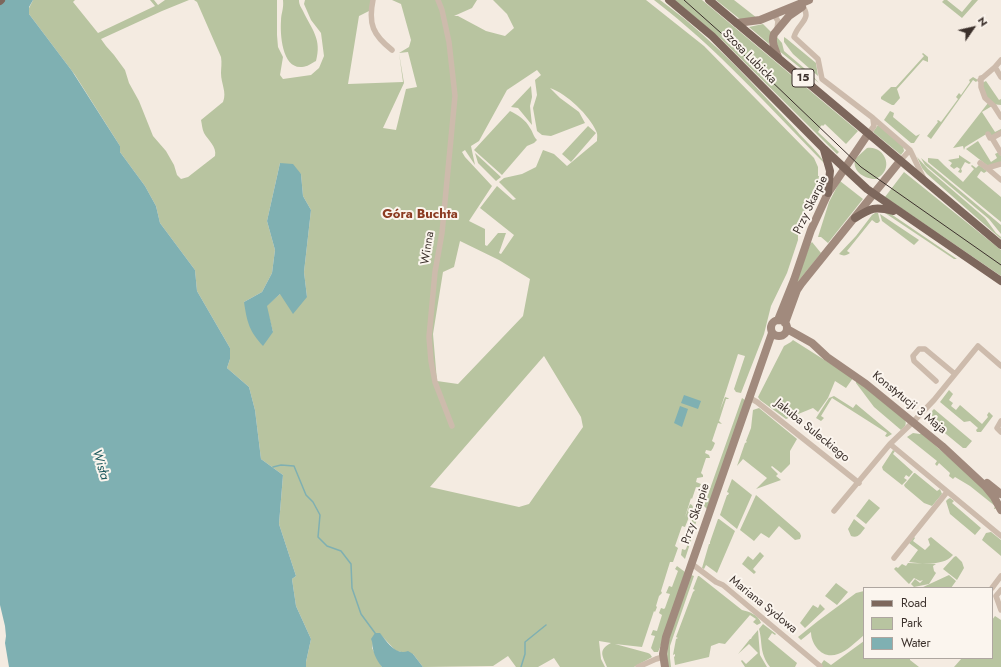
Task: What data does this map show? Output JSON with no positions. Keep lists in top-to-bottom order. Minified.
{"streets":{"main road":["Szosa Lubicka","15"],"street":["Przy Skarpie","Winna","Konstytucji 3 Maja","Jakuba Suleckiego","Mariana Sydowa"]},"crossings":[["Szosa Lubicka","15"],["Szosa Lubicka","Przy Skarpie"],["15","Przy Skarpie"],["Przy Skarpie","Konstytucji 3 Maja"],["Przy Skarpie","Jakuba Suleckiego"],["Przy Skarpie","Mariana Sydowa"]],"districts":["Góra Buchta"],"water":["Wisła"],"legend":["Road","Park","Water"],"north":"top right"}
